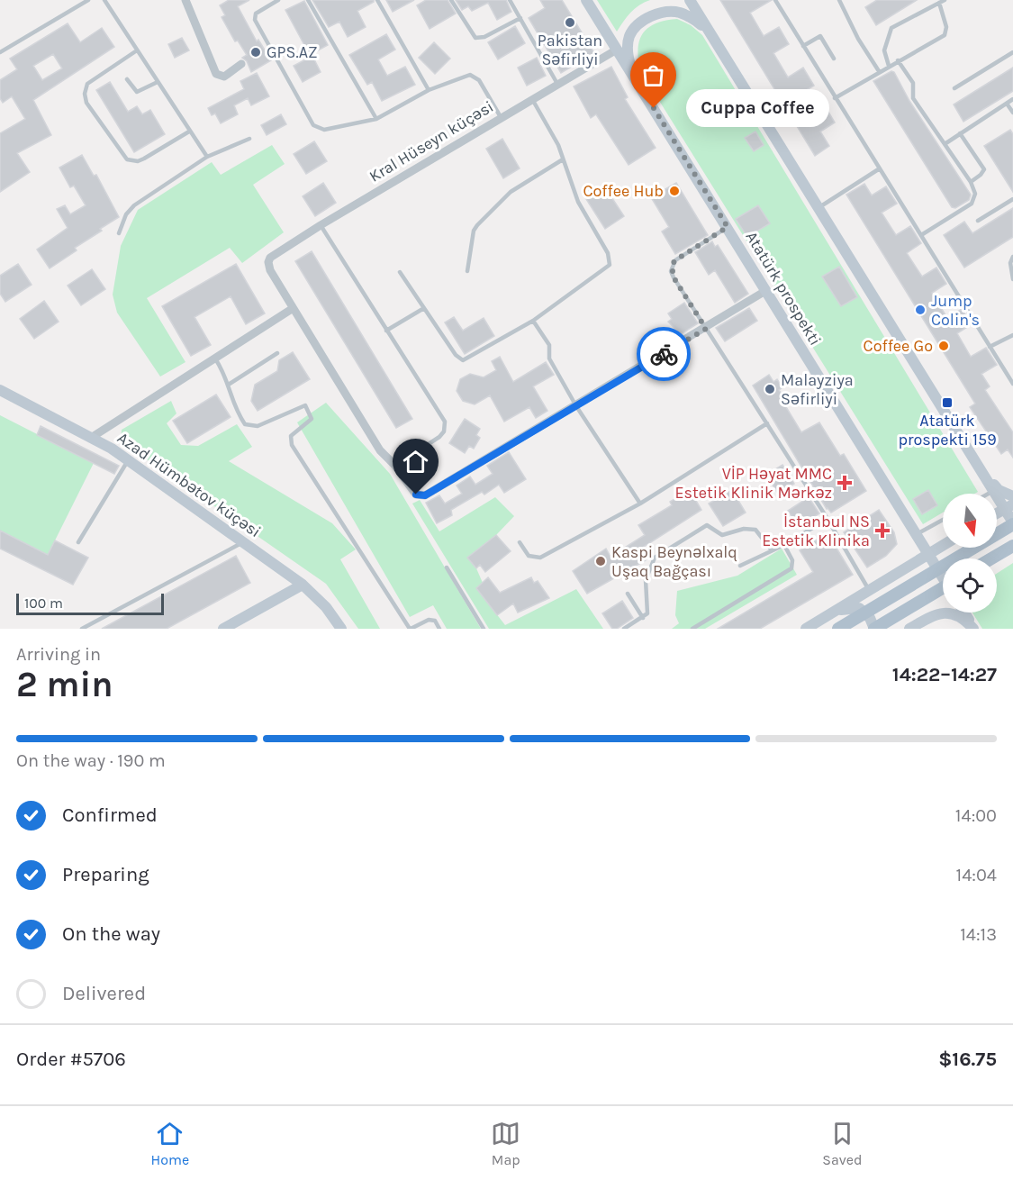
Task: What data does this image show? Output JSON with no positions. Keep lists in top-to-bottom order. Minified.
{"streets":{"main road":["Atatürk prospekti","Azad Hümbətov küçəsi"],"street":["Kral Hüseyn küçəsi"]},"crossings":[["Kral Hüseyn küçəsi","Atatürk prospekti"]],"places":{"other":["Pakistan Səfirliyi","GPS.AZ","Cuppa Coffee","Coffee Hub","Jump Colin's","Coffee Go","Malayziya Səfirliyi","Kaspi Beynəlxalq Uşaq Bağçası"],"transit":["Atatürk prospekti 159"],"health":["VİP Həyat MMC Estetik Klinik Mərkəz","İstanbul NS Estetik Klinika"]},"scale_bar":"100 m","north":"bottom","page":{"bubble":"Cuppa Coffee","scale":"100 m","heading":["2 min","Arriving in","14:22–14:27"],"panel":["Order #5706","$16.75"],"bar":"On the way · 190 m","list":[["Confirmed","14:00"],["Preparing","14:04"],["On the way","14:13"],"Delivered"],"tabs":["Home","Map","Saved"]}}
